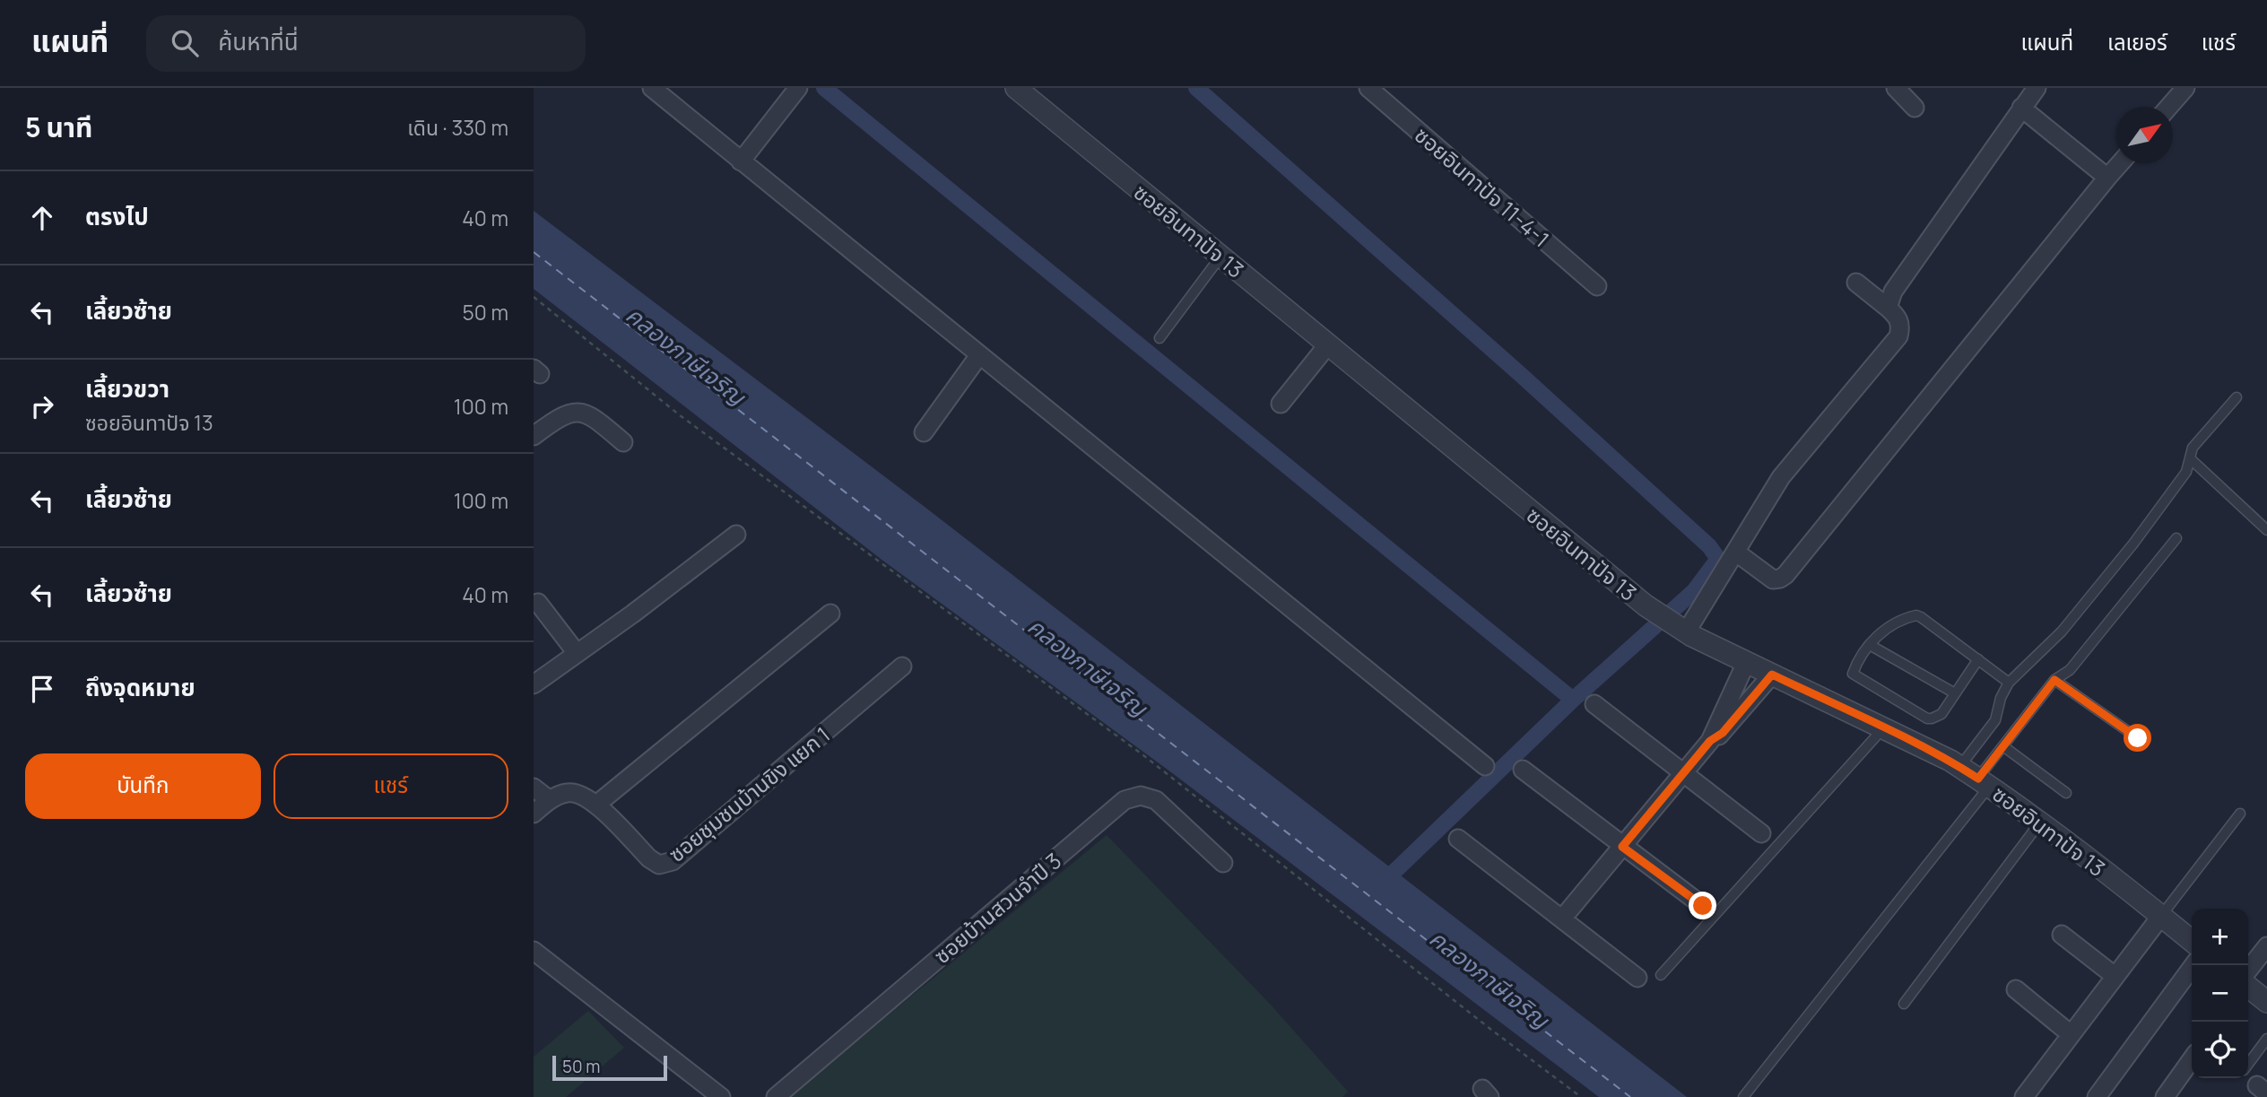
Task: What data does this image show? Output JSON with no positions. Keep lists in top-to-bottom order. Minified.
{"streets":{"street":["ซอยอินทาปัจ 11-4-1","ซอยอินทาปัจ 13","ซอยชุมชนบ้านขิง แยก 1","ซอยบ้านสวนจำปี 3"]},"water":["คลองภาษีเจริญ"],"scale_bar":"50 m","north":"top right","page":{"header":"แผนที่","search":"ค้นหาที่นี่","nav":["แผนที่","เลเยอร์","แชร์"],"heading":["5 นาที","เดิน · 330 m"],"list":[["ตรงไป","40 m"],["เลี้ยวซ้าย","50 m"],["เลี้ยวขวา","ซอยอินทาปัจ 13","100 m"],["เลี้ยวซ้าย","100 m"],["เลี้ยวซ้าย","40 m"],"ถึงจุดหมาย"],"buttons":["บันทึก","แชร์"],"map_buttons":["+","−"],"scale":"50 m"}}
